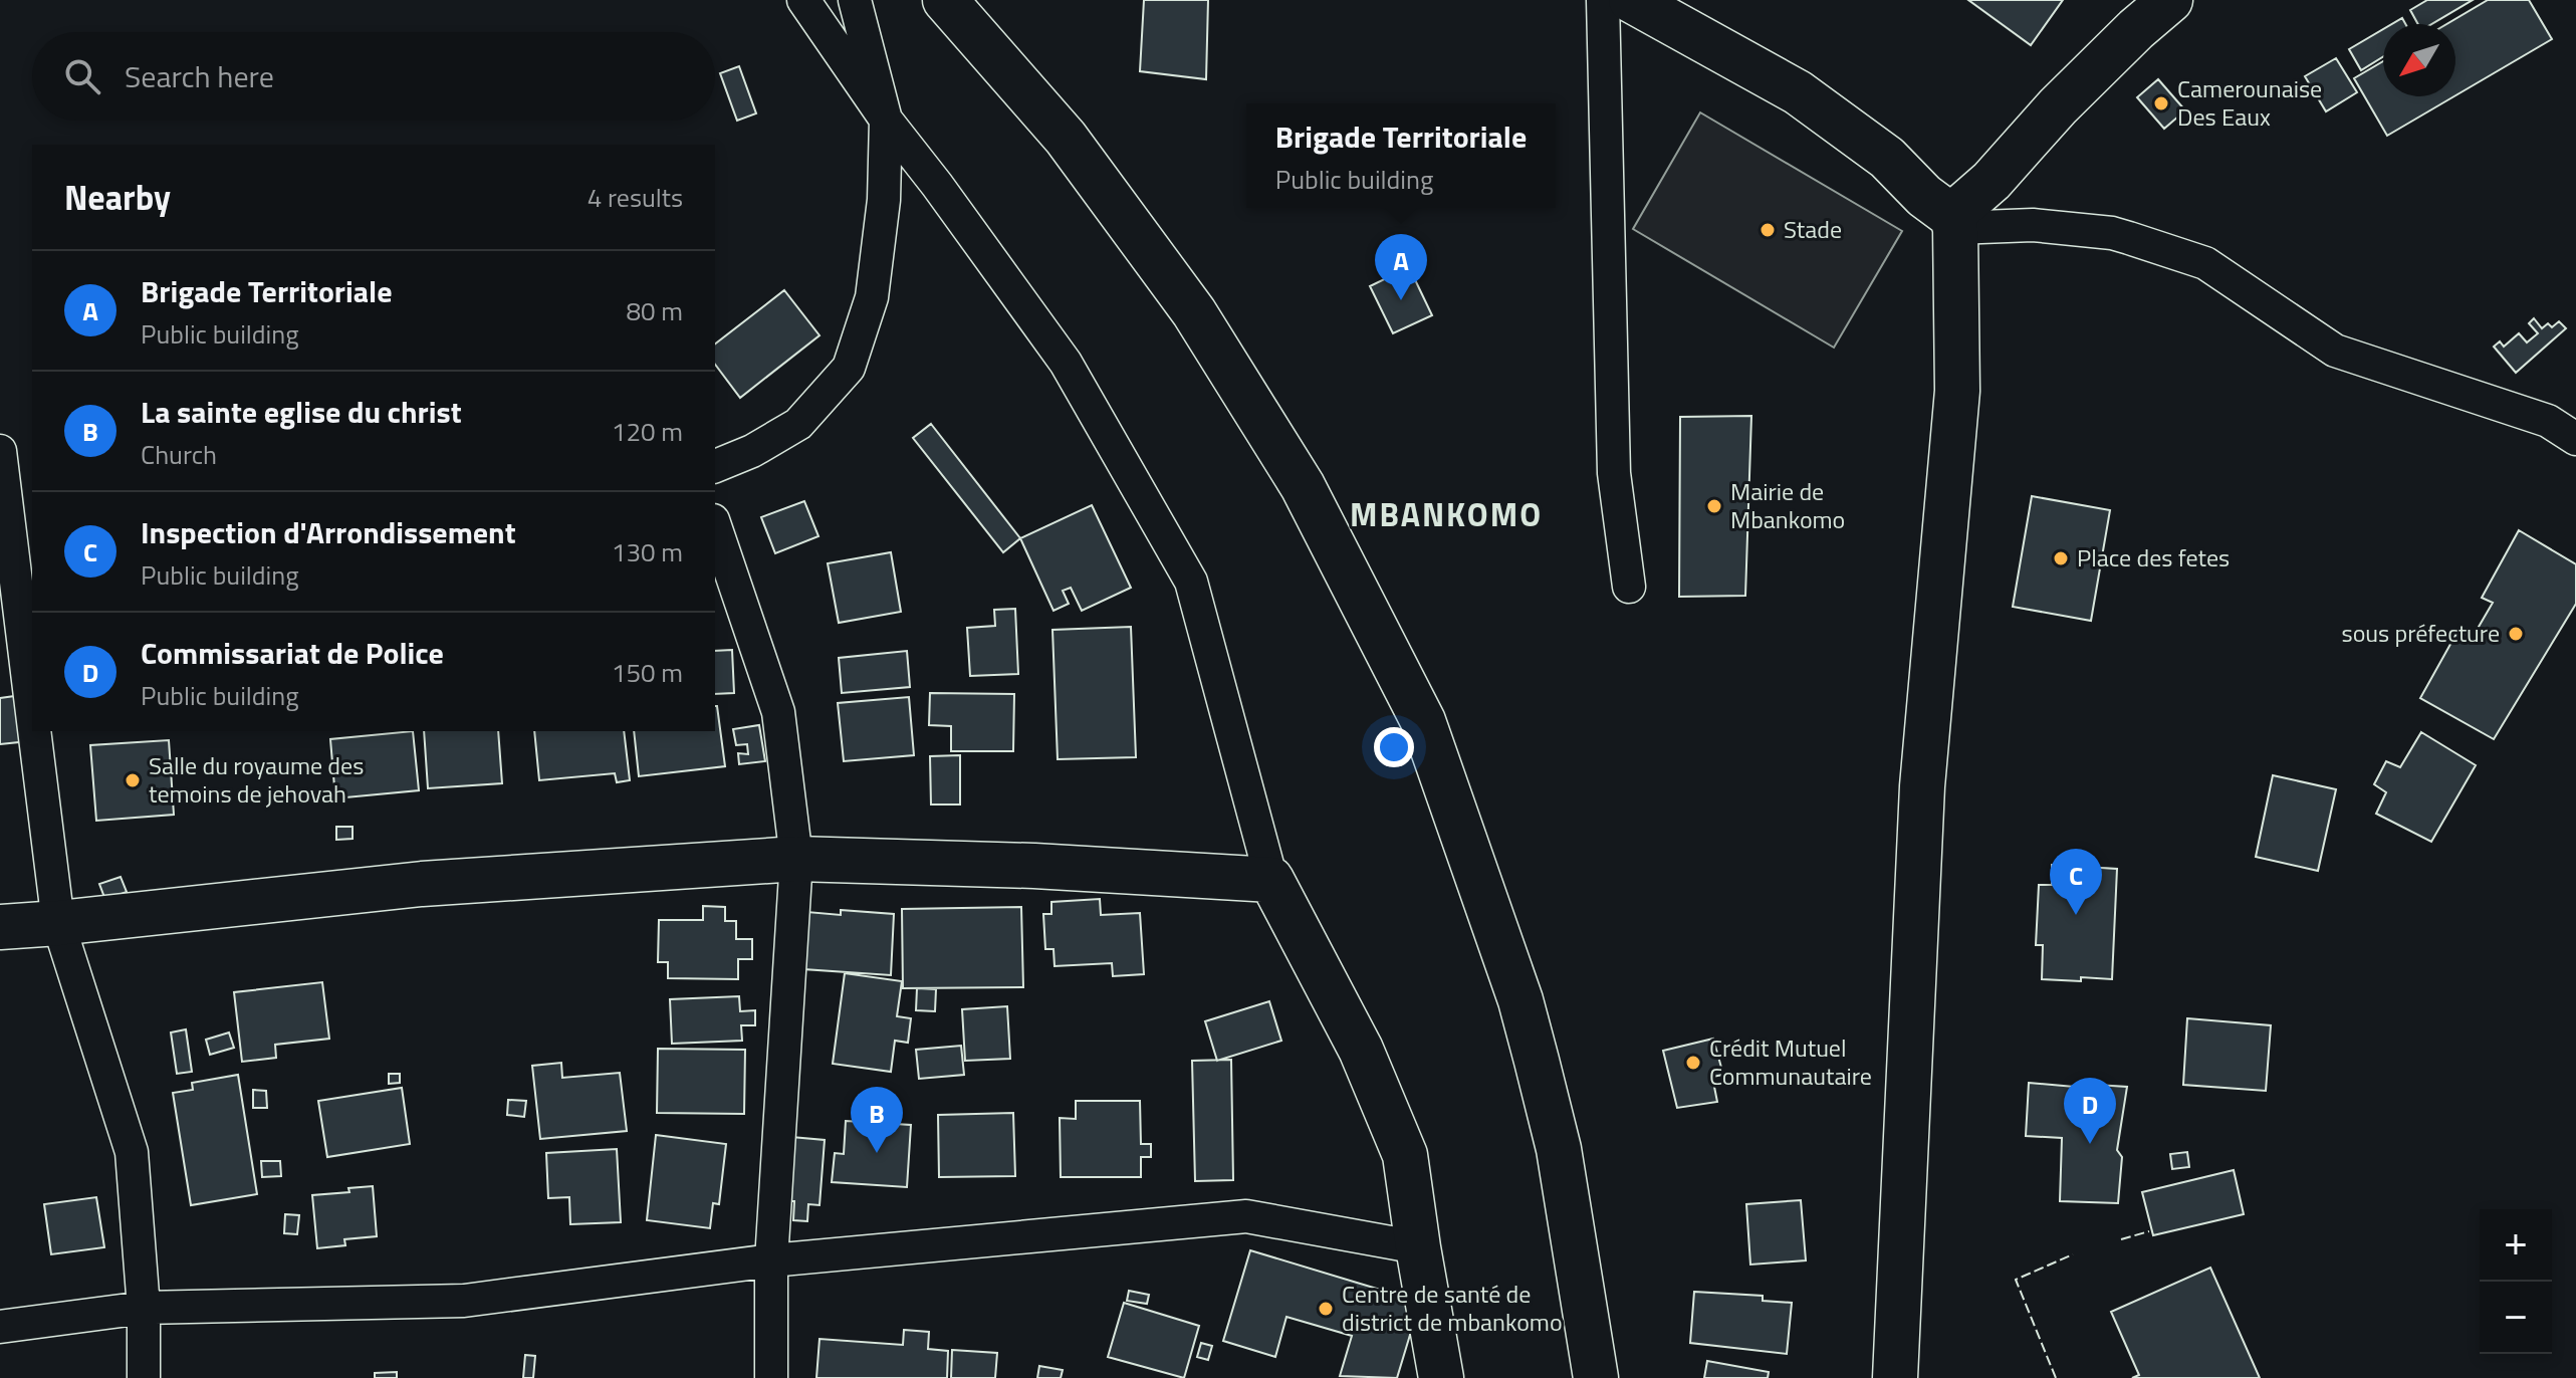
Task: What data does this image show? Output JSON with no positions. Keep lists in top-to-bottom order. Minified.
{"districts":["MBANKOMO"],"places":["Camerounaise Des Eaux","Stade","Mairie de Mbankomo","Place des fetes","sous préfecture","Salle du royaume des temoins de jehovah","Crédit Mutuel Communautaire","Centre de santé de district de mbankomo"],"north":"bottom left","page":{"search":"Search here","popup":["Brigade Territoriale","Public building"],"heading":["Nearby","4 results"],"pins":["A","C","D","B"],"list":[{"mark":"A","name":"Brigade Territoriale","note":"Public building","value":"80 m"},{"mark":"B","name":"La sainte eglise du christ","note":"Church","value":"120 m"},{"mark":"C","name":"Inspection d'Arrondissement","note":"Public building","value":"130 m"},{"mark":"D","name":"Commissariat de Police","note":"Public building","value":"150 m"}],"map_buttons":["+","−"]}}
